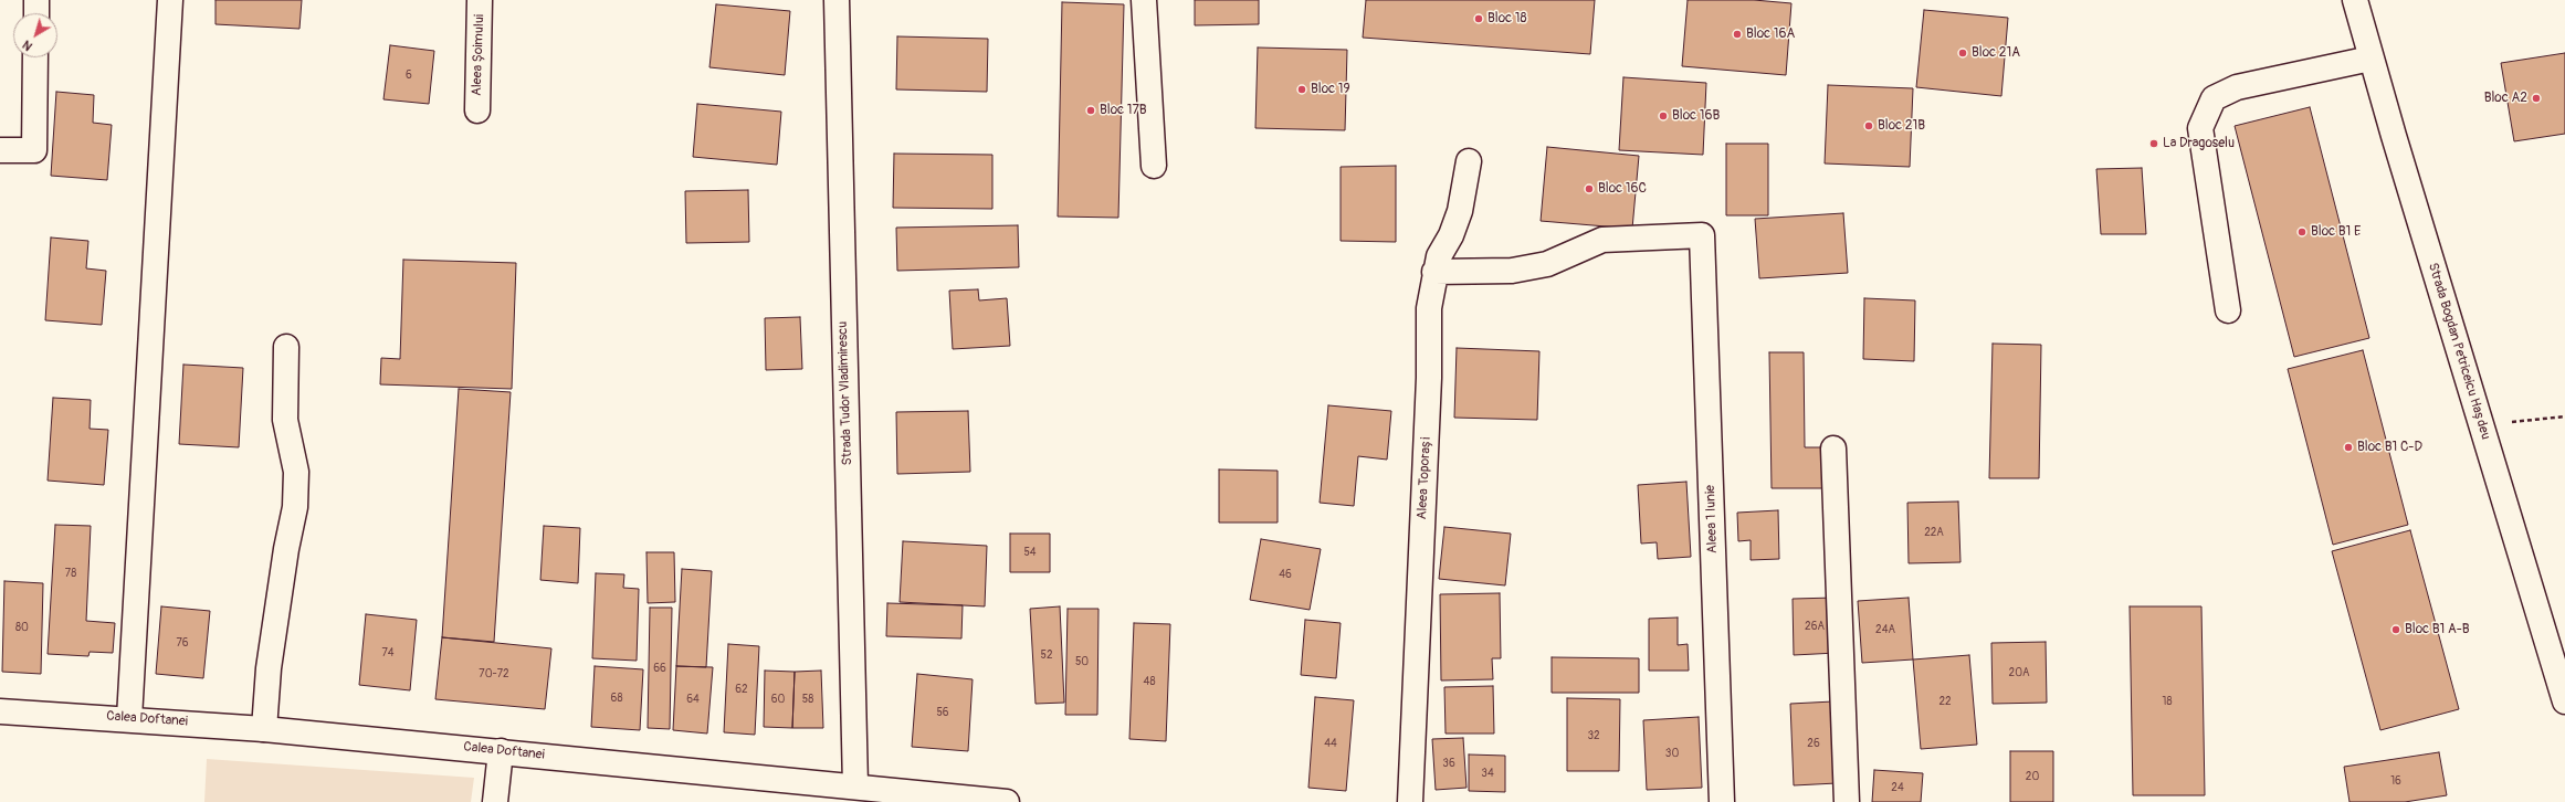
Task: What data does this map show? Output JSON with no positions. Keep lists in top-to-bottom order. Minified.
{"streets":{"street":["Aleea Șoimului","Strada Bogdan Petriceicu Hașdeu","Strada Tudor Vladimirescu","Aleea Toporași","Aleea 1 Iunie","Calea Doftanei"]},"crossings":[["Strada Tudor Vladimirescu","Calea Doftanei"],["Aleea Toporași","Aleea 1 Iunie"]],"places":["Bloc 18","Bloc 16A","Bloc 21A","Bloc 19","Bloc A2","Bloc 17B","Bloc 16B","Bloc 21B","La Dragoselu","Bloc 16C","Bloc B1 E","Bloc B1 C-D","Bloc B1 A-B"],"house_numbers":["6","22A","54","78","46","26A","80","24A","76","74","52","50","66","20A","70-72","48","62","68","64","60","58","22","18","56","32","44","26","30","36","34","20","16","24"],"north":"bottom left"}
